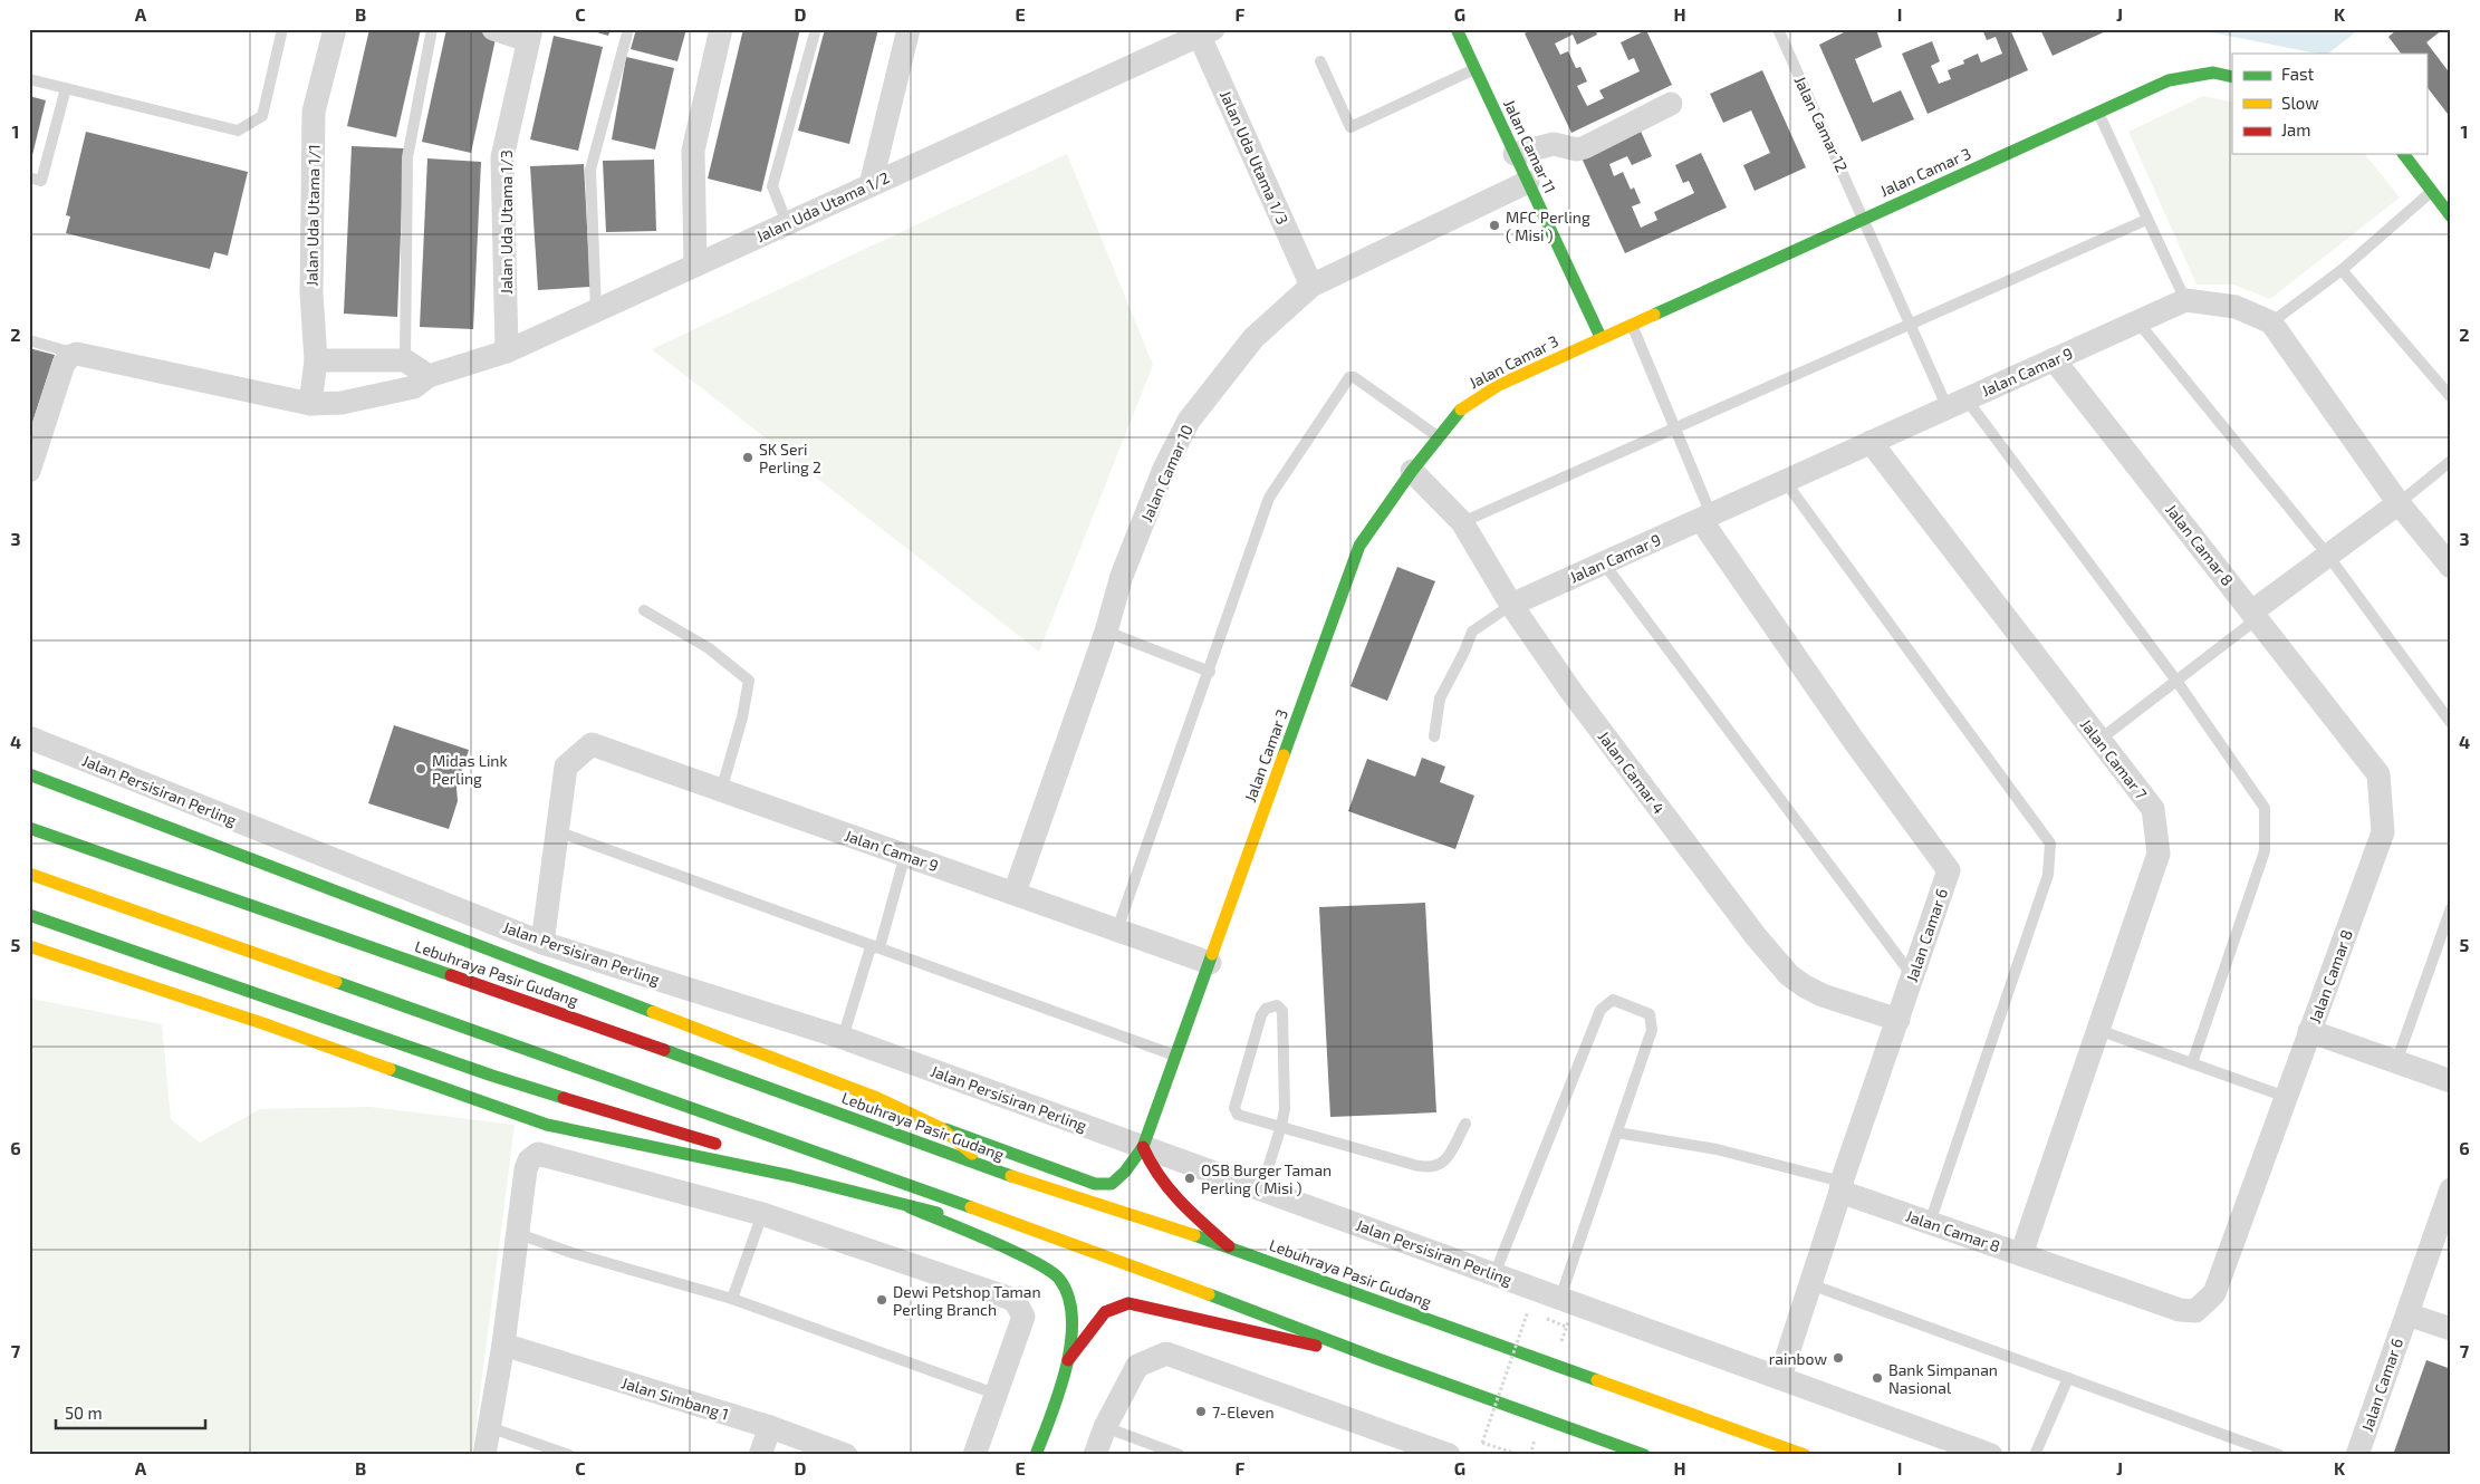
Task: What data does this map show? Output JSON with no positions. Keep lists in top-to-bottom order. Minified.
{"streets":{"main road":["Jalan Camar 11","Jalan Camar 3","Lebuhraya Pasir Gudang"],"street":["Jalan Uda Utama 1/3","Jalan Uda Utama 1/2","Jalan Uda Utama 1/1","Jalan Camar 9","Jalan Camar 10","Jalan Camar 8","Jalan Camar 7","Jalan Camar 4","Jalan Persisiran Perling","Jalan Camar 6","Jalan Simbang 1"],"lane":["Jalan Camar 12"]},"crossings":[["Jalan Camar 12","Jalan Camar 3"],["Jalan Camar 12","Jalan Camar 9"],["Jalan Camar 11","Jalan Camar 3"],["Jalan Camar 11","Jalan Camar 10"],["Jalan Uda Utama 1/3","Jalan Uda Utama 1/2"],["Jalan Uda Utama 1/3","Jalan Camar 10"],["Jalan Camar 3","Jalan Camar 9"],["Jalan Camar 3","Jalan Camar 4"],["Jalan Camar 3","Jalan Persisiran Perling"],["Jalan Uda Utama 1/2","Jalan Uda Utama 1/1"],["Jalan Camar 9","Jalan Camar 10"],["Jalan Camar 9","Jalan Camar 8"],["Jalan Camar 9","Jalan Camar 7"],["Jalan Camar 9","Jalan Camar 4"],["Jalan Camar 9","Jalan Camar 6"],["Jalan Camar 8","Jalan Camar 7"],["Jalan Camar 8","Jalan Camar 6"],["Jalan Camar 4","Jalan Camar 6"],["Jalan Persisiran Perling","Jalan Camar 6"]],"places":["MFC Perling ( Misi )","SK Seri Perling 2","Midas Link Perling","OSB Burger Taman Perling ( Misi )","Dewi Petshop Taman Perling Branch","rainbow","Bank Simpanan Nasional","7-Eleven"],"legend":["Fast","Slow","Jam"],"scale_bar":"50 m","grid":{"columns":["A","B","C","D","E","F","G","H","I","J","K"],"rows":["1","2","3","4","5","6","7"]}}
